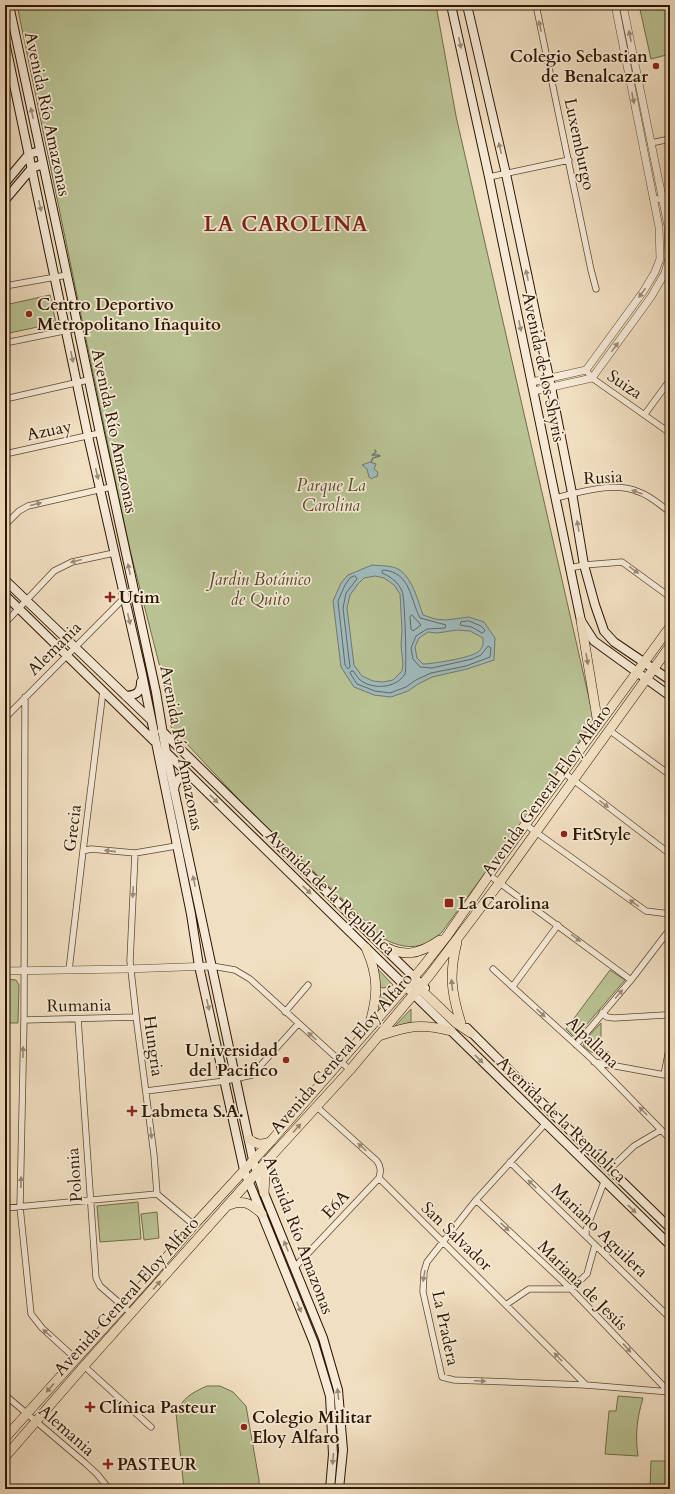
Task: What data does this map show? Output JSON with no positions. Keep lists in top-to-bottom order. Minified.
{"streets":{"main road":["Avenida Río Amazonas","Avenida de los Shyris","Avenida General Eloy Alfaro","Avenida de la República"],"street":["Luxemburgo","Suiza","Azuay","Rusia","Alemania","Grecia","Rumania","Alpallana","Hungria","Polonia","E6A","Mariano Aguilera","San Salvador","Mariana de Jesús","La Pradera"]},"crossings":[["Avenida Río Amazonas","Azuay"],["Avenida Río Amazonas","Alemania"],["Avenida Río Amazonas","Avenida General Eloy Alfaro"],["Avenida Río Amazonas","Avenida de la República"],["Avenida Río Amazonas","E6A"],["Avenida de los Shyris","Rusia"],["Avenida de los Shyris","Avenida General Eloy Alfaro"],["Alemania","Avenida General Eloy Alfaro"],["Alemania","Avenida de la República"],["Avenida General Eloy Alfaro","Avenida de la República"],["Avenida General Eloy Alfaro","Polonia"],["Grecia","Avenida de la República"],["Avenida de la República","La Pradera"],["Rumania","Hungria"],["Rumania","Polonia"],["E6A","San Salvador"],["Mariano Aguilera","La Pradera"],["San Salvador","La Pradera"],["Mariana de Jesús","La Pradera"]],"one_way":["Luxemburgo","Rusia","Hungria","Mariano Aguilera","San Salvador","Mariana de Jesús"],"districts":["LA CAROLINA"],"parks":["Parque La Carolina","Jardin Botánico de Quito"],"places":{"other":["Colegio Sebastian de Benalcazar","Centro Deportivo Metropolitano Iñaquito","FitStyle","Universidad del Pacifico","Colegio Militar Eloy Alfaro"],"health":["Utim","Labmeta S.A.","Clínica Pasteur","PASTEUR"],"transit":["La Carolina"]}}
